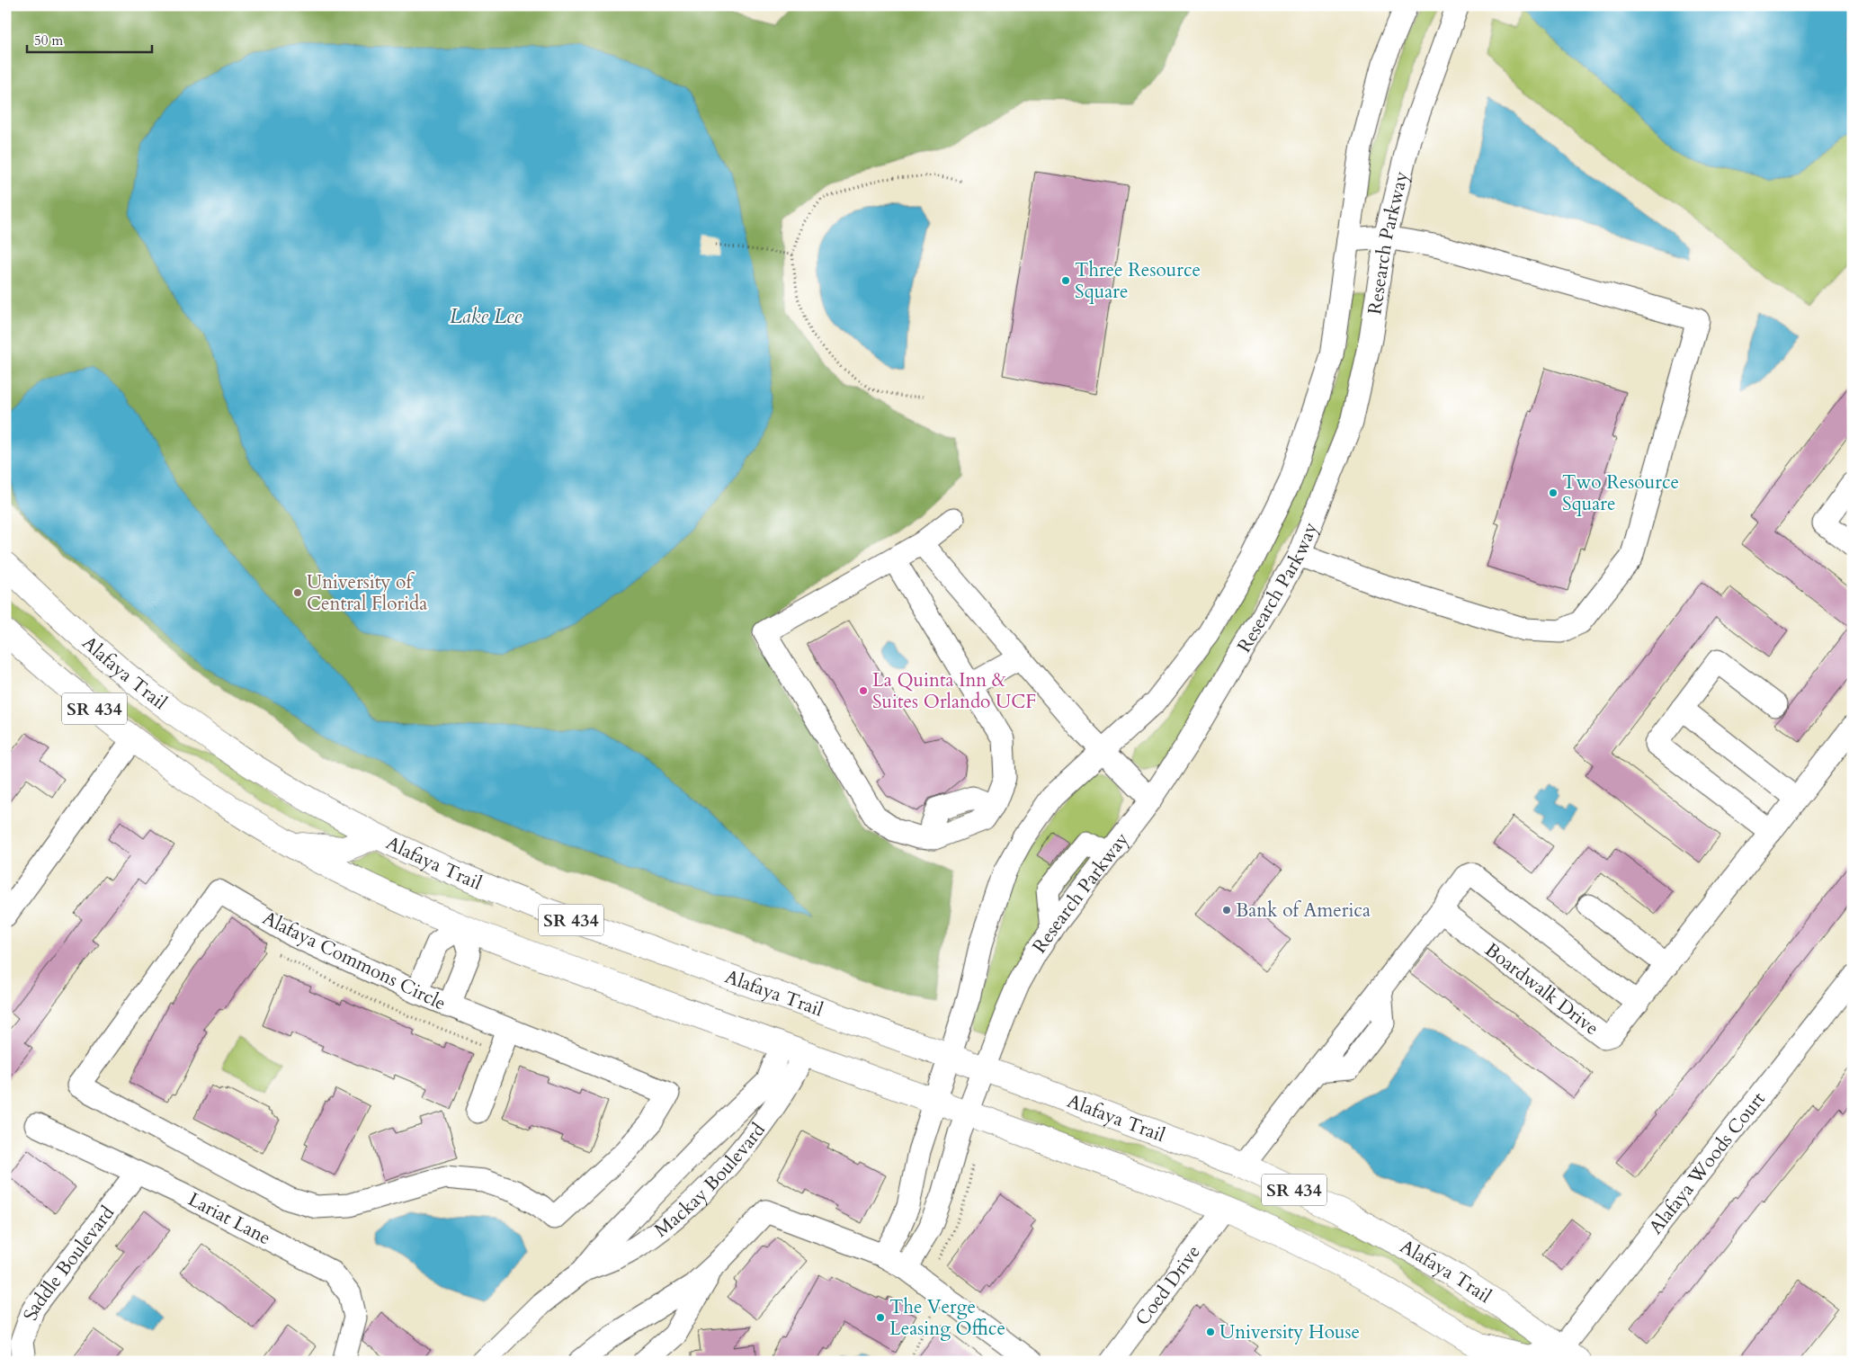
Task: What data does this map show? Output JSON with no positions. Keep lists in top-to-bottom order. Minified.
{"streets":{"main road":["Alafaya Trail","SR 434"],"street":["Research Parkway","Alafaya Commons Circle","Boardwalk Drive","Alafaya Woods Court","Mackay Boulevard","Lariat Lane","Saddle Boulevard","Coed Drive"]},"crossings":[["Research Parkway","Alafaya Trail"],["Research Parkway","SR 434"],["Alafaya Trail","Alafaya Woods Court"],["SR 434","Mackay Boulevard"],["SR 434","Coed Drive"],["Lariat Lane","Saddle Boulevard"]],"water":["Lake Lee"],"places":["Three Resource Square","Two Resource Square","University of Central Florida","La Quinta Inn & Suites Orlando UCF","Bank of America","The Verge Leasing Office","University House"],"scale_bar":"50 m"}
